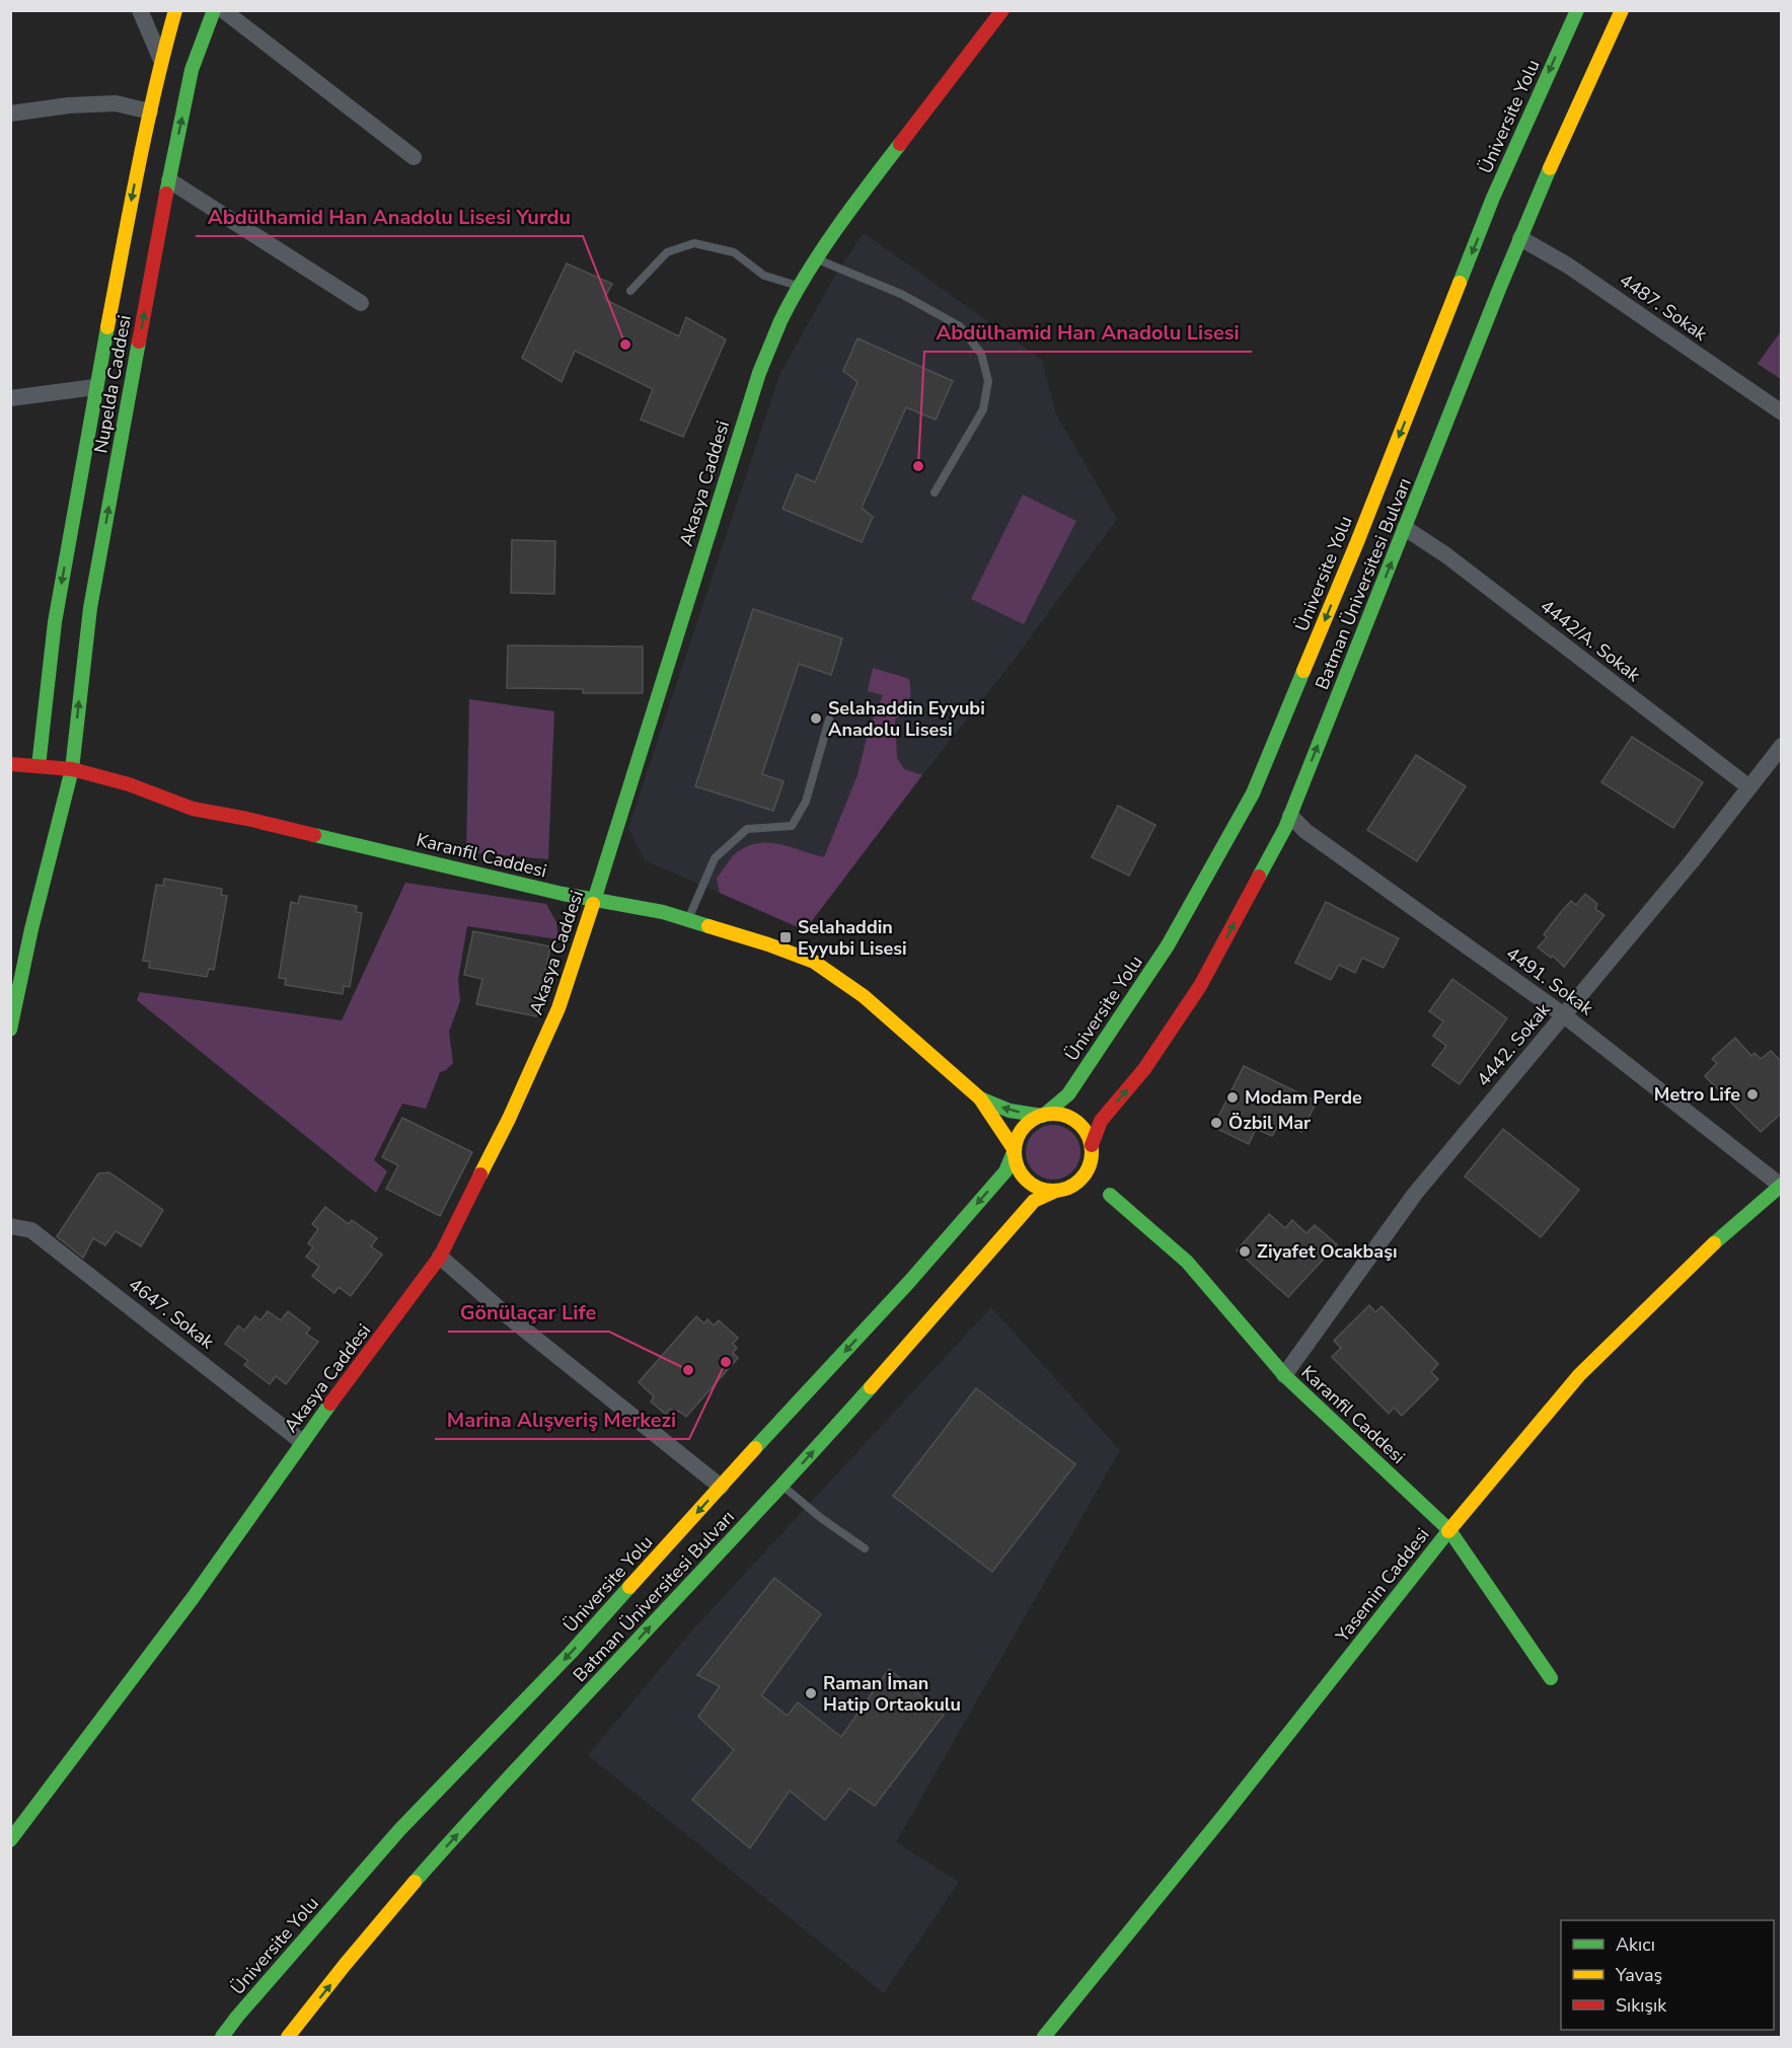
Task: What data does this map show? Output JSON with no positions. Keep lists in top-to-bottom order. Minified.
{"streets":{"street":["Üniversite Yolu","4487. Sokak","Nupelda Caddesi","Akasya Caddesi","Batman Üniversitesi Bulvarı","4442/A. Sokak","Karanfil Caddesi","4491. Sokak","4442. Sokak","4647. Sokak","Yasemin Caddesi"]},"crossings":[["Üniversite Yolu","Batman Üniversitesi Bulvarı"],["4487. Sokak","Batman Üniversitesi Bulvarı"],["Nupelda Caddesi","Karanfil Caddesi"],["Akasya Caddesi","Karanfil Caddesi"],["Akasya Caddesi","4647. Sokak"],["Batman Üniversitesi Bulvarı","4442/A. Sokak"],["Batman Üniversitesi Bulvarı","4491. Sokak"],["4442/A. Sokak","4442. Sokak"],["Karanfil Caddesi","4442. Sokak"],["Karanfil Caddesi","Yasemin Caddesi"],["4491. Sokak","4442. Sokak"],["4491. Sokak","Yasemin Caddesi"]],"one_way":["Üniversite Yolu","Batman Üniversitesi Bulvarı"],"places":{"other":["Abdülhamid Han Anadolu Lisesi Yurdu","Abdülhamid Han Anadolu Lisesi","Selahaddin Eyyubi Anadolu Lisesi","Metro Life","Modam Perde","Özbil Mar","Ziyafet Ocakbaşı","Marina Alışveriş Merkezi","Gönülaçar Life","Raman İman Hatip Ortaokulu"],"transit":["Selahaddin Eyyubi Lisesi"]},"legend":["Akıcı","Yavaş","Sıkışık"]}
